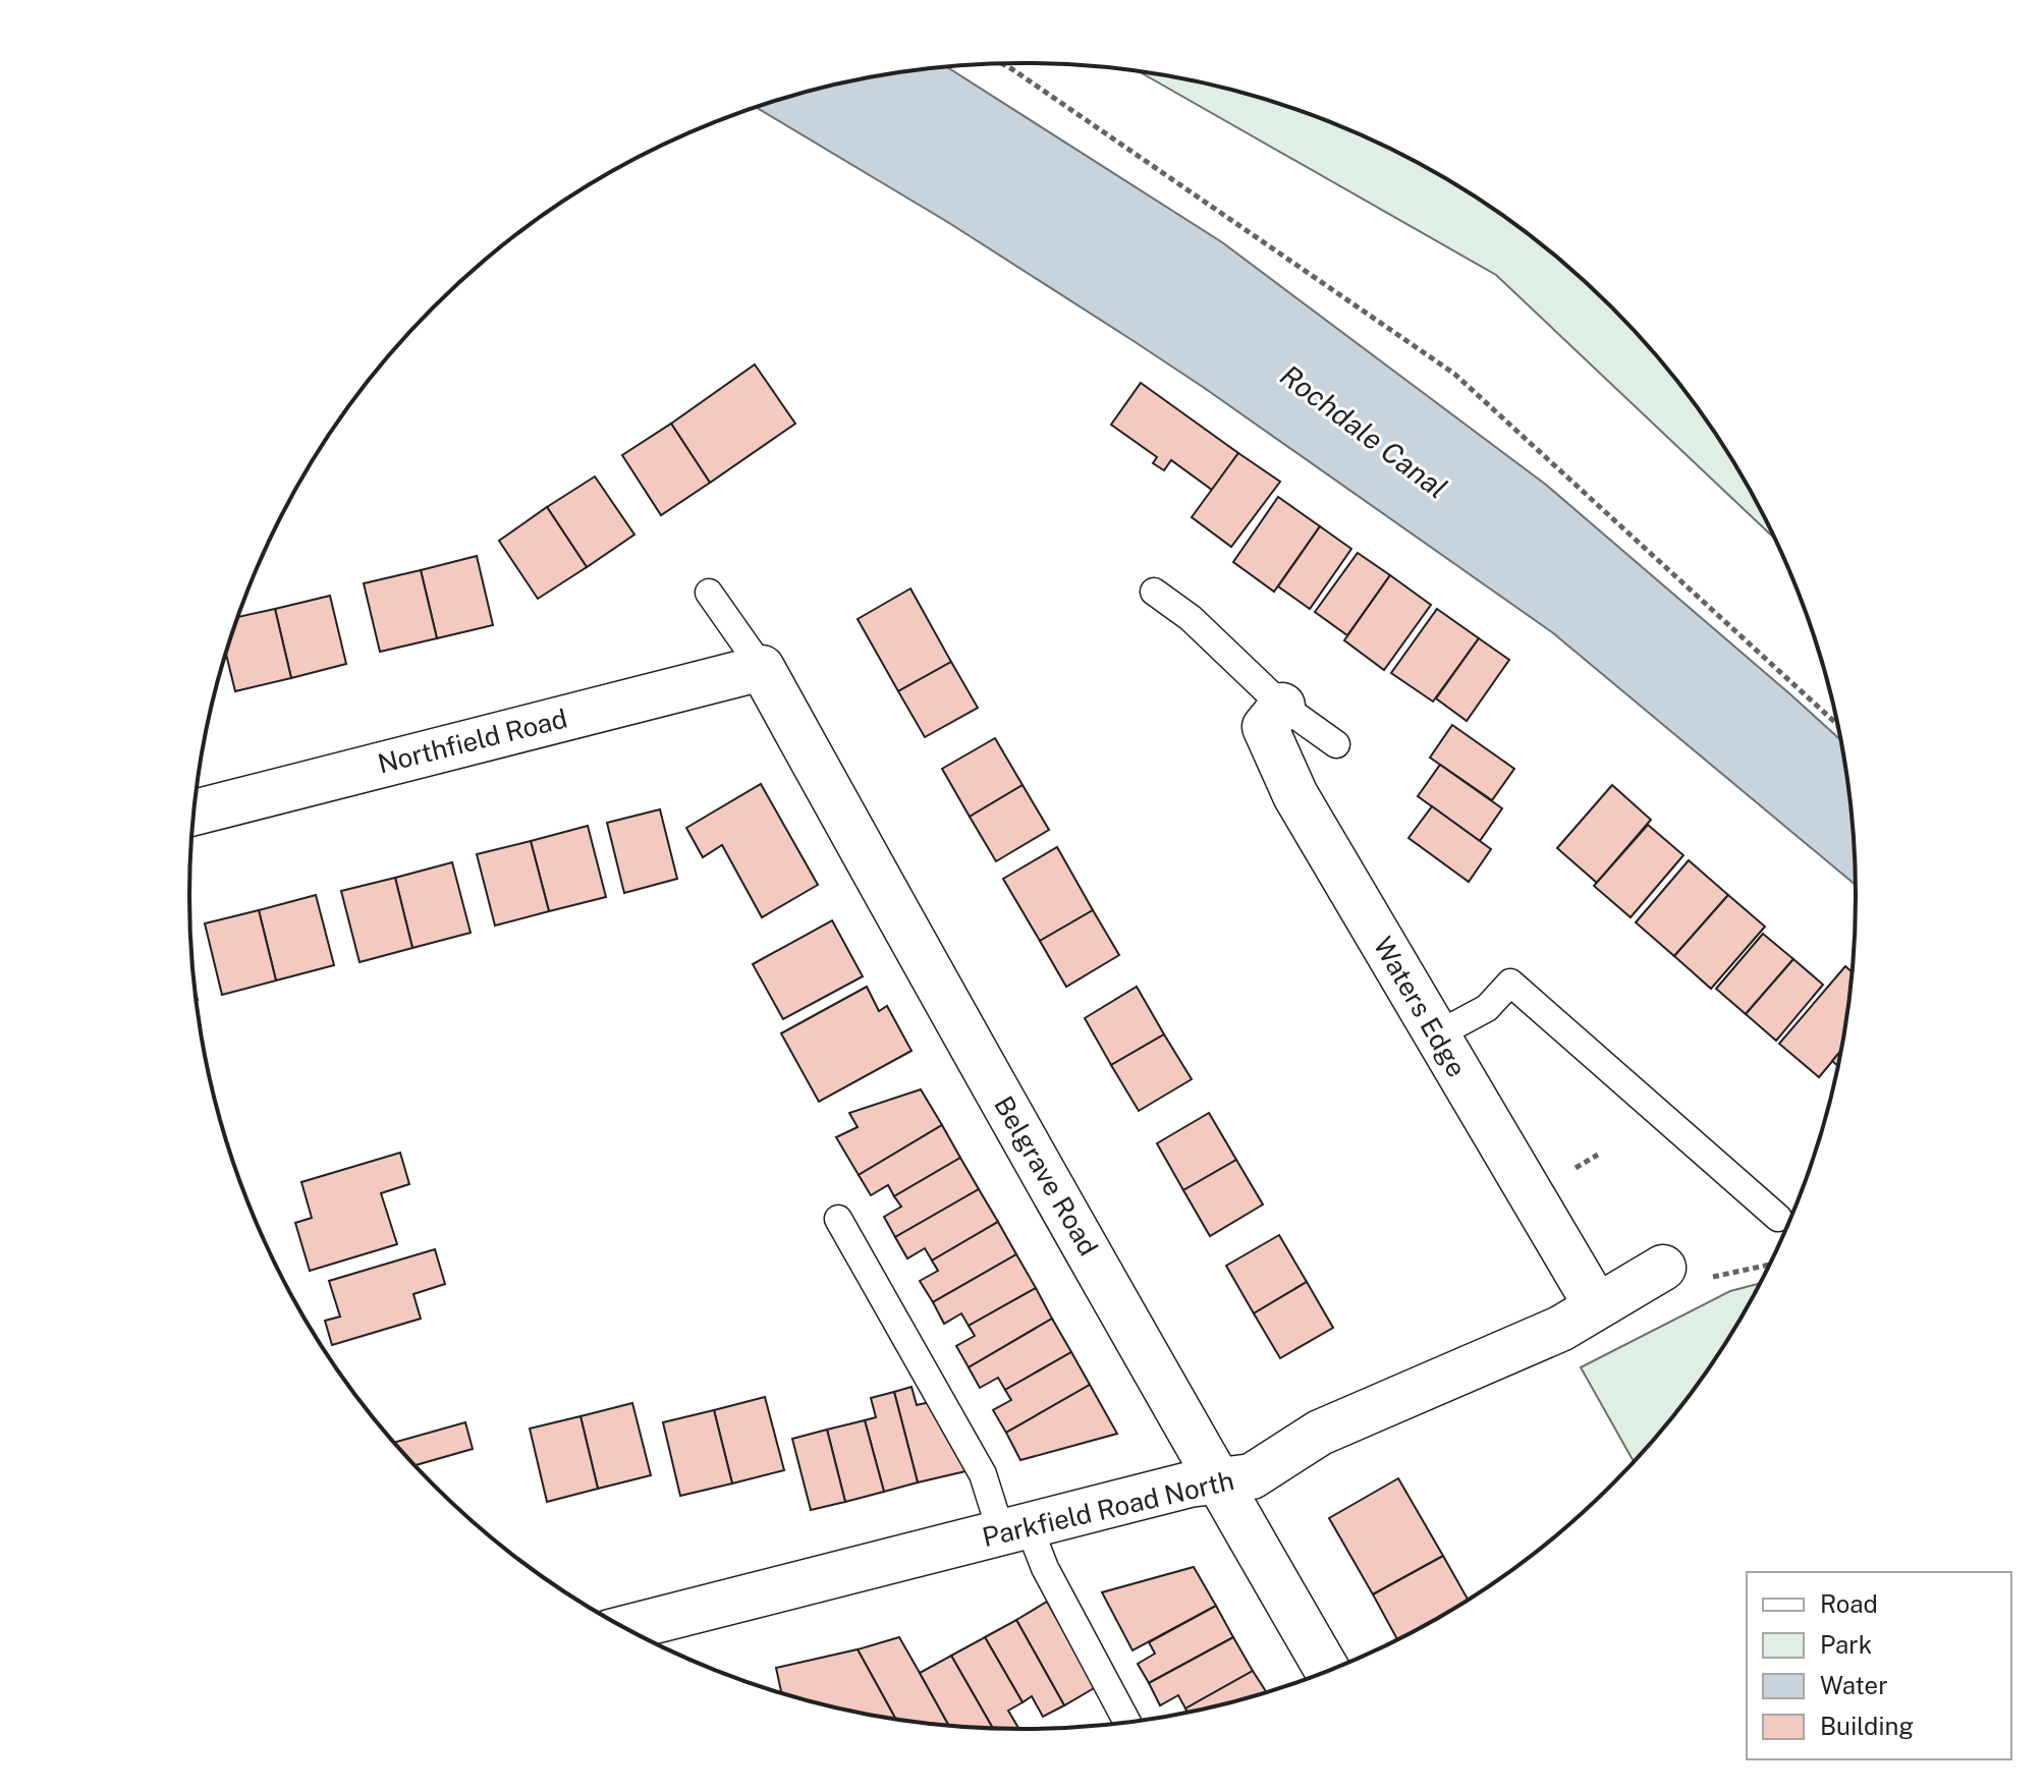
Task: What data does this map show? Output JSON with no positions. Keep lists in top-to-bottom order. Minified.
{"streets":{"street":["Northfield Road","Waters Edge","Belgrave Road","Parkfield Road North"]},"crossings":[["Northfield Road","Belgrave Road"],["Waters Edge","Parkfield Road North"],["Belgrave Road","Parkfield Road North"]],"water":["Rochdale Canal"],"legend":["Road","Park","Water","Building"]}
